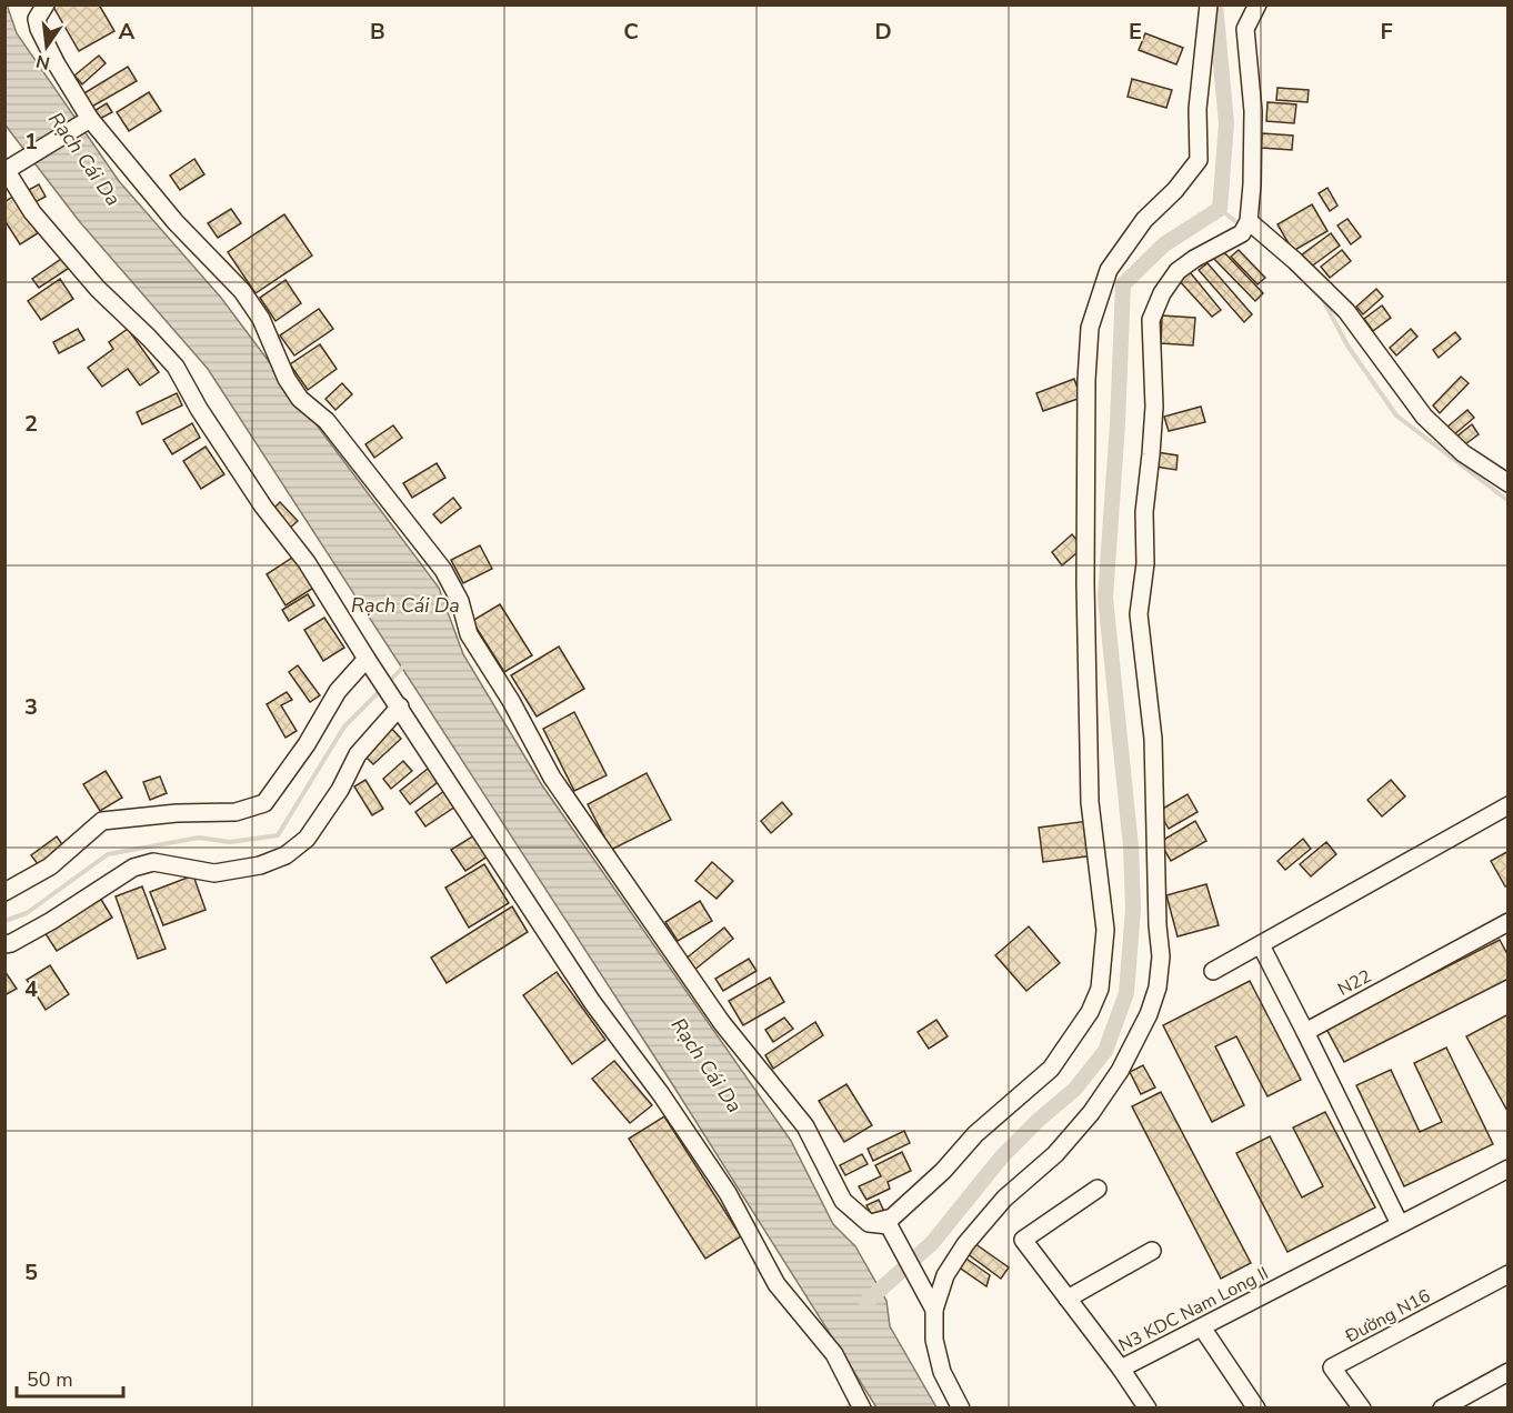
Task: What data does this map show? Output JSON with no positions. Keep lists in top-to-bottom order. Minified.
{"streets":{"street":["N22","N3 KDC Nam Long II","Đường N16"]},"water":["Rạch Cái Da"],"scale_bar":"50 m","north":"bottom","grid":{"columns":["A","B","C","D","E","F"],"rows":["1","2","3","4","5"]}}
